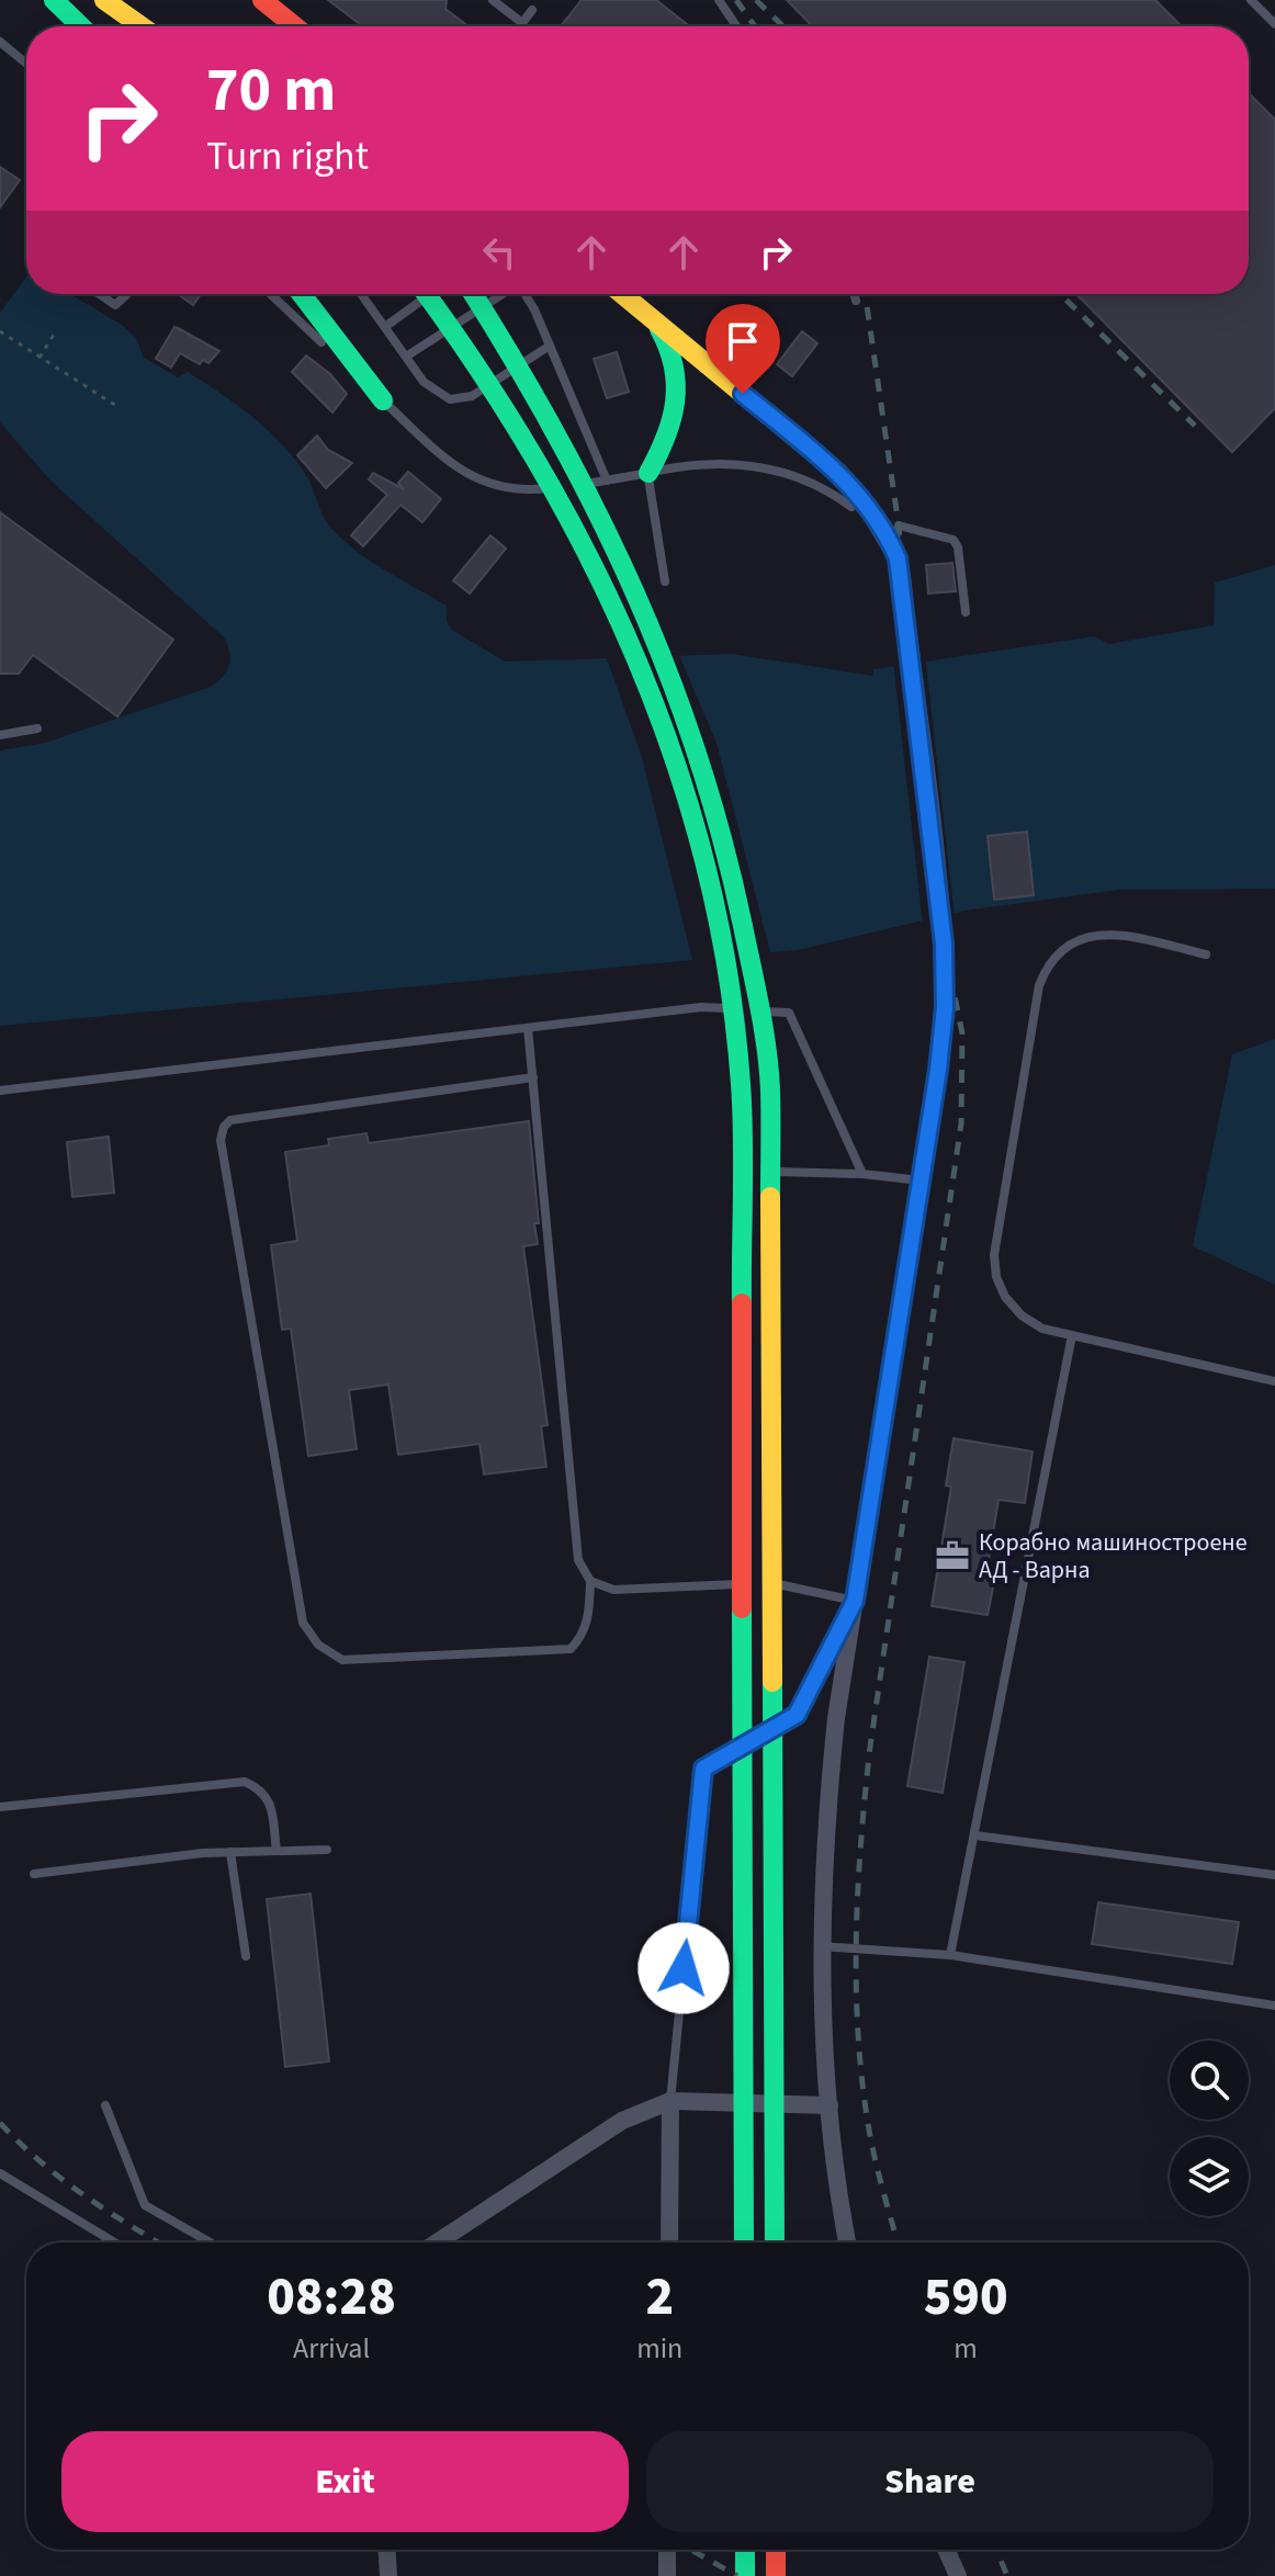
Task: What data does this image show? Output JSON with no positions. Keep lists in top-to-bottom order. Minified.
{"places":{"office":["Корабно машиностроене АД - Варна"]},"page":{"turn":["70 m","Turn right"],"eta":["08:28","Arrival","2","min","590","m"],"buttons":["Exit","Share"]}}
